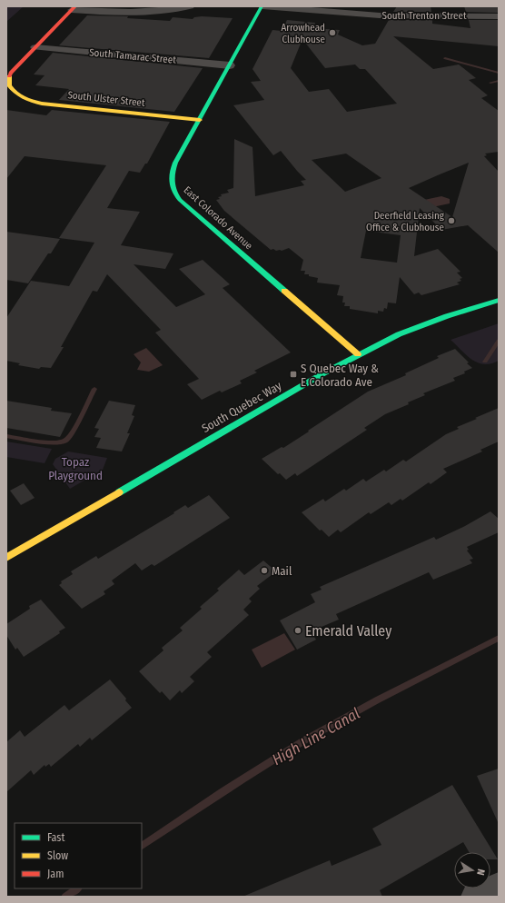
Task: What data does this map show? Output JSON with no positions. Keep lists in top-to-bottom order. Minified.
{"streets":{"street":["South Trenton Street","South Tamarac Street","South Ulster Street","East Colorado Avenue","South Quebec Way"]},"crossings":[["South Trenton Street","East Colorado Avenue"],["South Tamarac Street","East Colorado Avenue"],["South Ulster Street","East Colorado Avenue"],["East Colorado Avenue","South Quebec Way"]],"water":["High Line Canal"],"parks":["Topaz Playground"],"places":{"other":["Arrowhead Clubhouse","Deerfield Leasing Office & Clubhouse","Mail","Emerald Valley"],"transit":["S Quebec Way & E Colorado Ave"]},"legend":["Fast","Slow","Jam"],"north":"right"}
